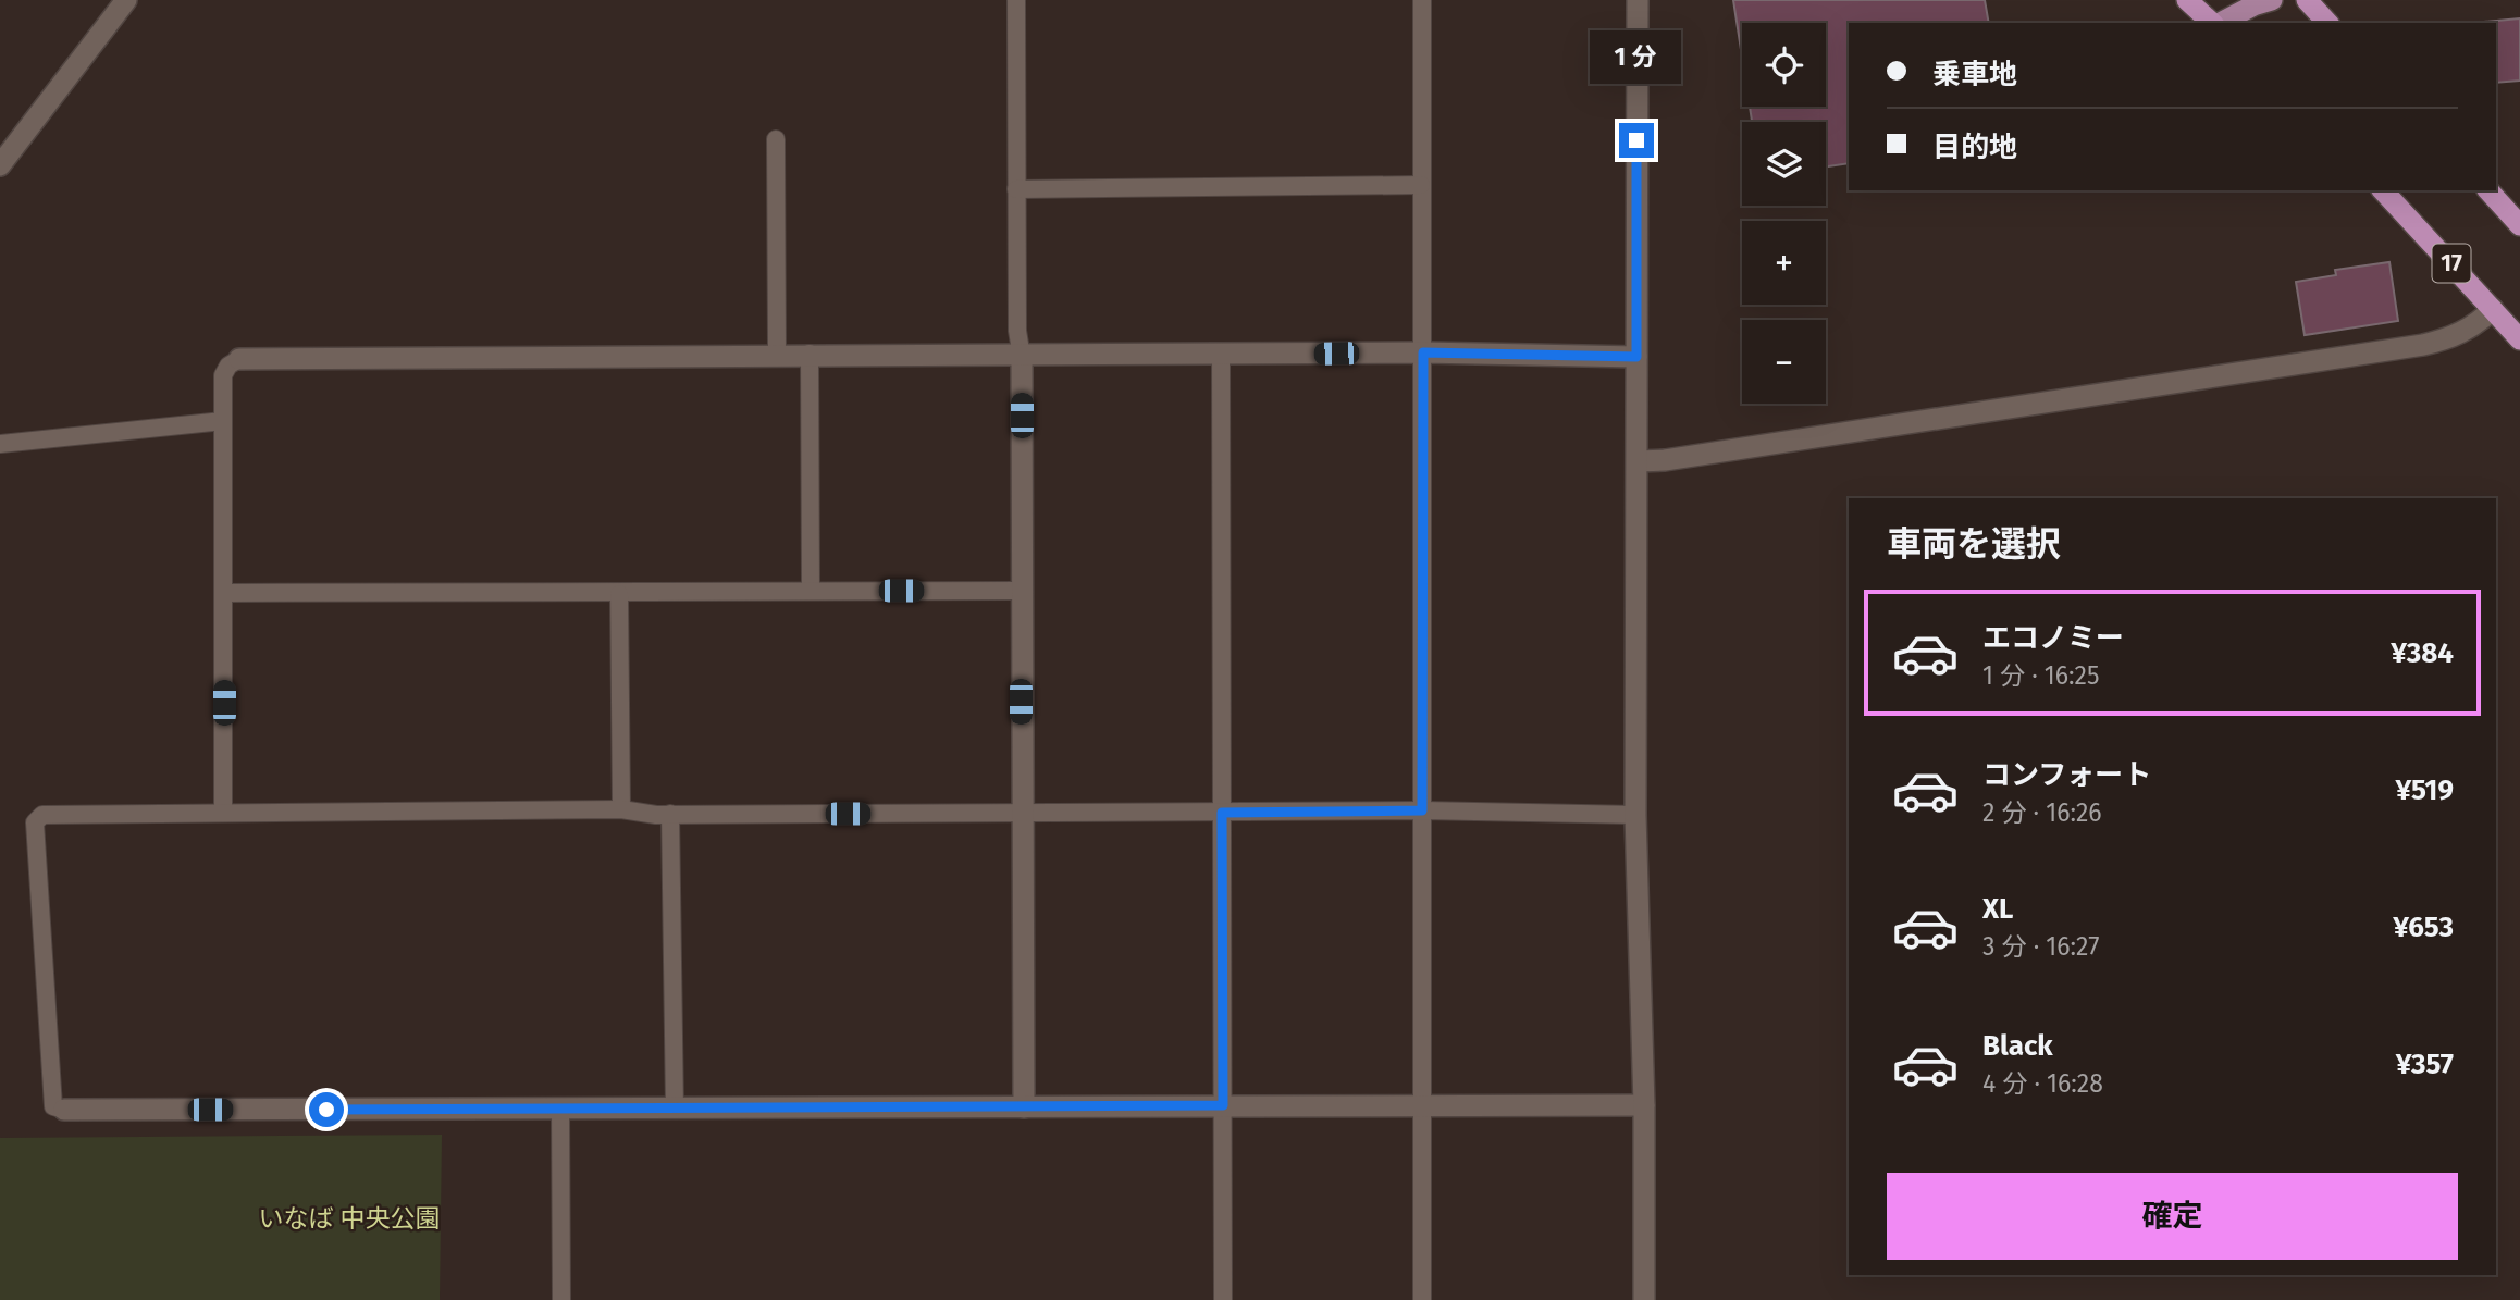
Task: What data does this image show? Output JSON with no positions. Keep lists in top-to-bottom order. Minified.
{"streets":{"highway":["17"]},"parks":["いなば 中央公園"],"page":{"map_buttons":["+","−"],"banner":["乗車地","目的地"],"bubble":"1 分","heading":"車両を選択","list":[{"name":"エコノミー","note":"1 分 · 16:25","value":"¥384"},{"name":"コンフォート","note":"2 分 · 16:26","value":"¥519"},{"name":"XL","note":"3 分 · 16:27","value":"¥653"},{"name":"Black","note":"4 分 · 16:28","value":"¥357"}],"buttons":"確定"}}
